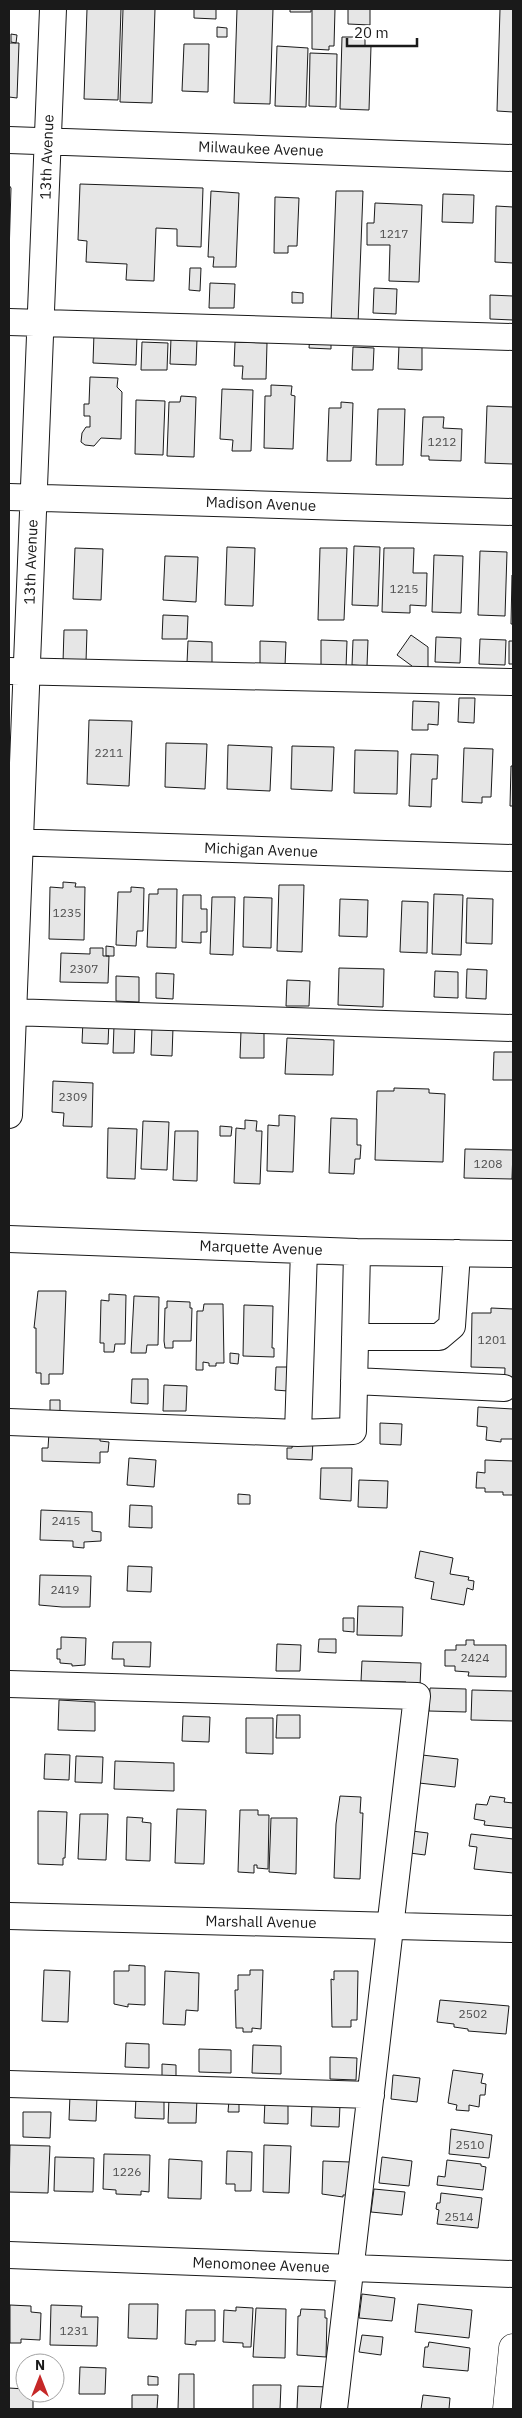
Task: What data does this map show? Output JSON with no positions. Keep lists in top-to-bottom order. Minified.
{"streets":{"street":["Milwaukee Avenue","13th Avenue","Madison Avenue","Michigan Avenue","Marquette Avenue","Marshall Avenue","Menomonee Avenue"]},"crossings":[["Milwaukee Avenue","13th Avenue"],["13th Avenue","Madison Avenue"],["13th Avenue","Michigan Avenue"]],"house_numbers":["1217","1212","1215","2211","1235","2307","2309","1208","1201","2415","2419","2424","2502","2510","1226","2514","1231"],"scale_bar":"20 m","north":"top"}
